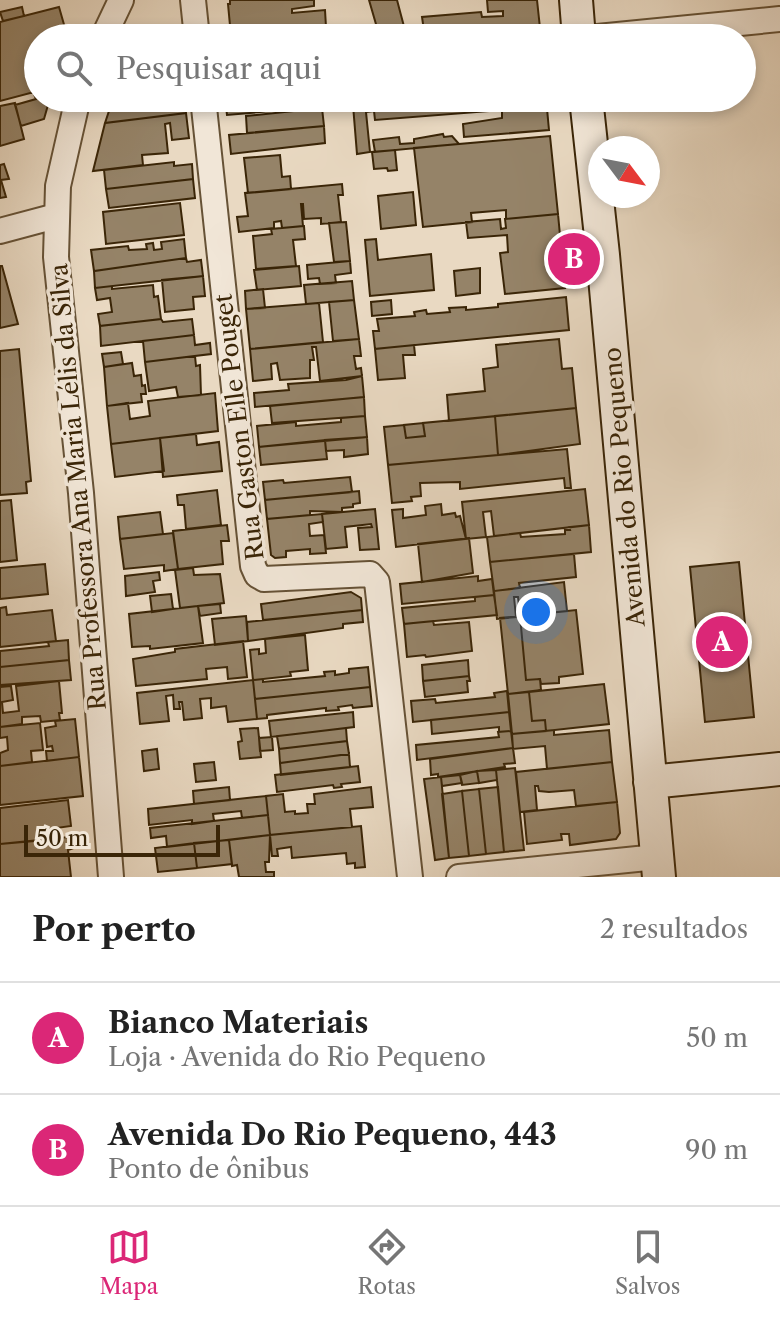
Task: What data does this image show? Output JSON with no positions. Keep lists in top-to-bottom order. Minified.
{"streets":{"main road":["Avenida do Rio Pequeno"],"street":["Rua Gaston Elle Pouget","Rua Professora Ana Maria Lélis da Silva"]},"scale_bar":"50 m","north":"bottom right","page":{"search":"Pesquisar aqui","pins":["B","A"],"scale":"50 m","heading":["Por perto","2 resultados"],"list":[{"mark":"A","name":"Bianco Materiais","note":"Loja · Avenida do Rio Pequeno","value":"50 m"},{"mark":"B","name":"Avenida Do Rio Pequeno, 443","note":"Ponto de ônibus","value":"90 m"}],"nav":["Mapa","Rotas","Salvos"]}}
